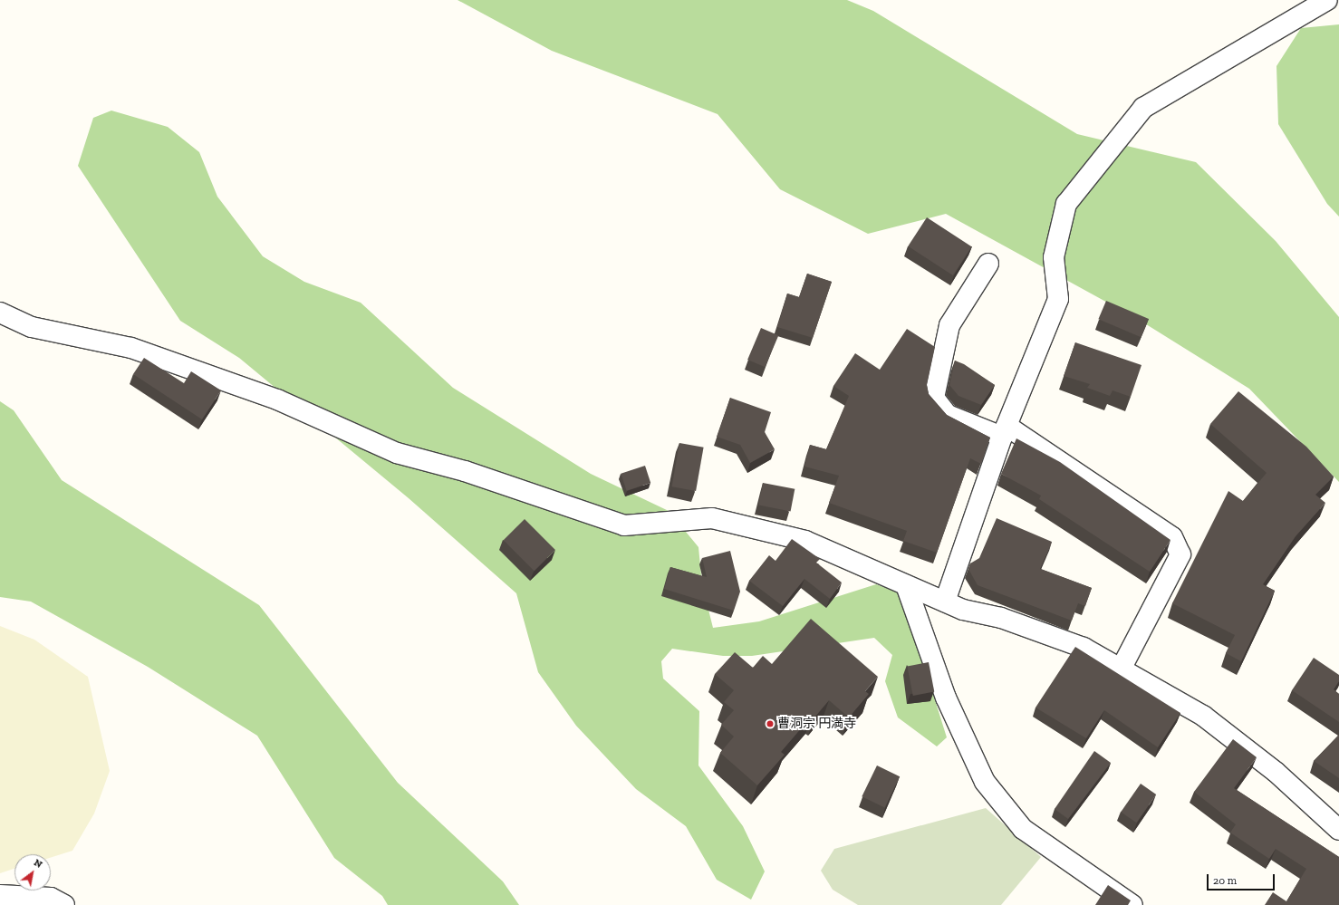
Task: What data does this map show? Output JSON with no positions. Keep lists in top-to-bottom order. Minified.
{"places":["曹洞宗 円満寺"],"scale_bar":"20 m","north":"top right"}
